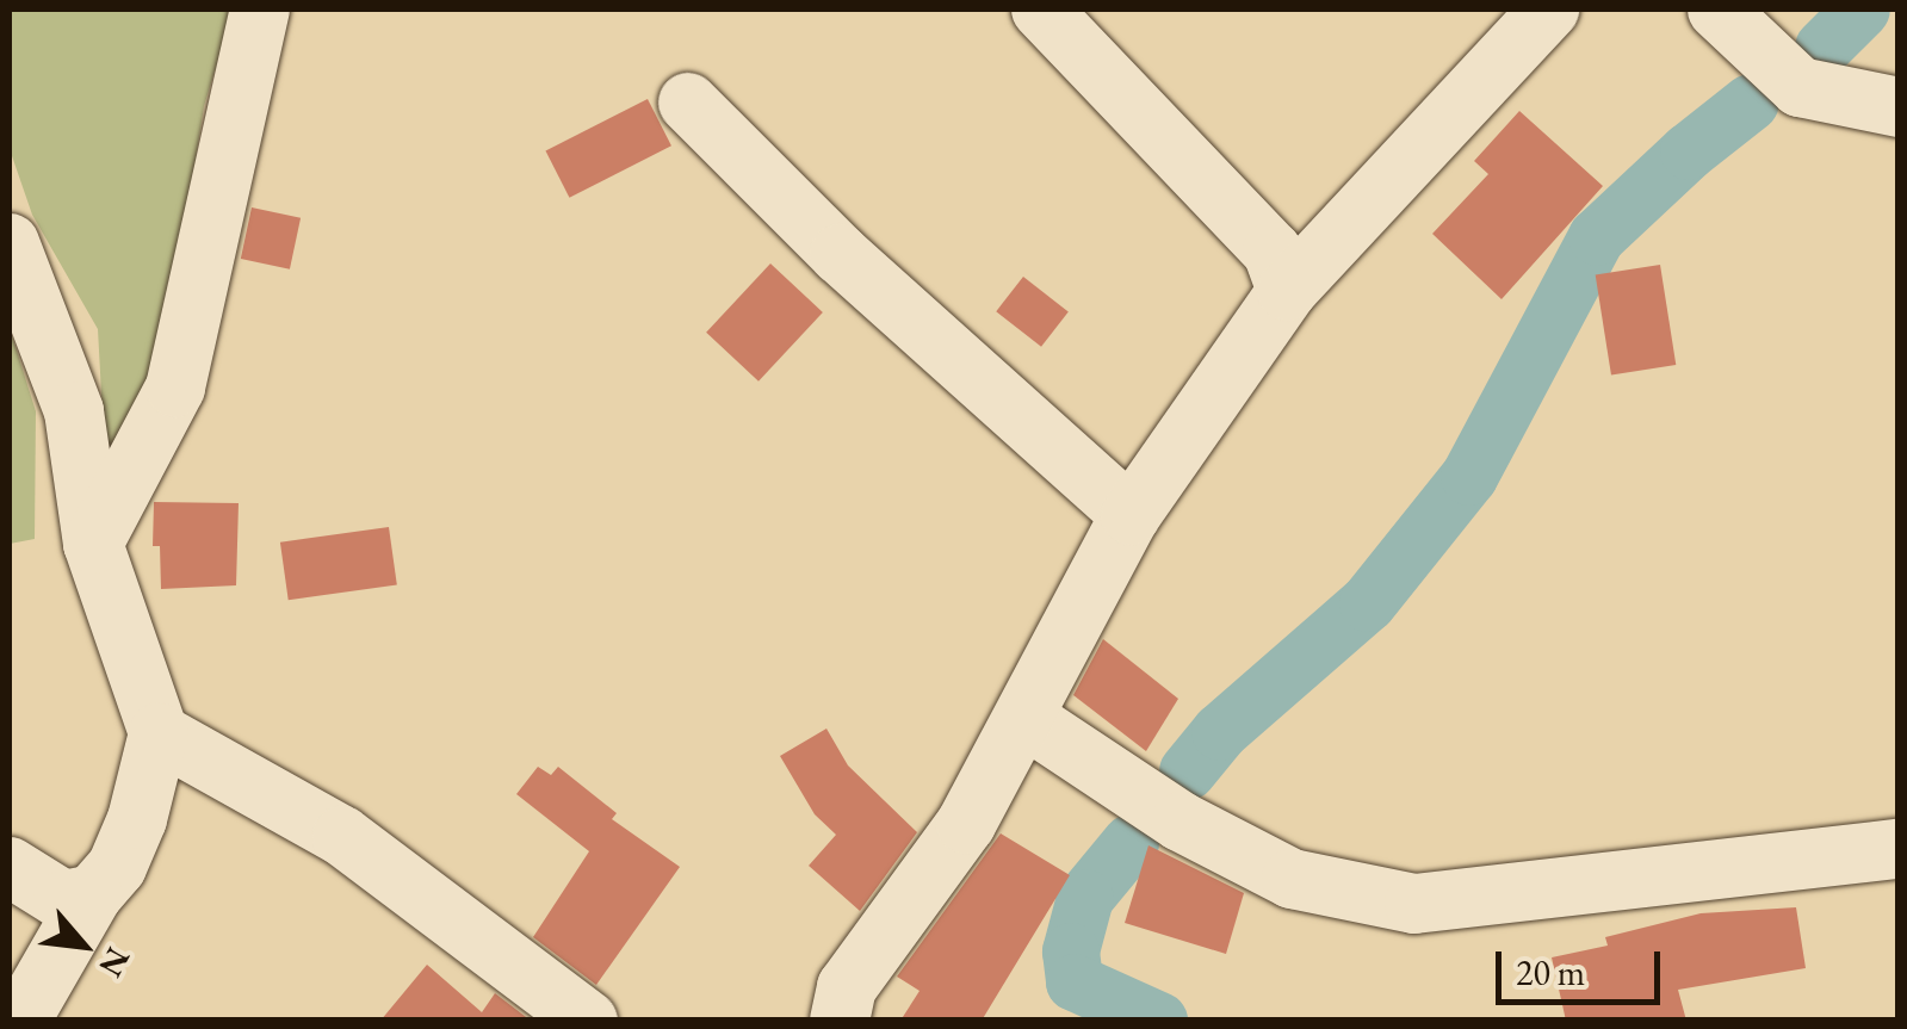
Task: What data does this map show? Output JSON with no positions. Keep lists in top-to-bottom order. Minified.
{"scale_bar":"20 m","north":"bottom right"}
